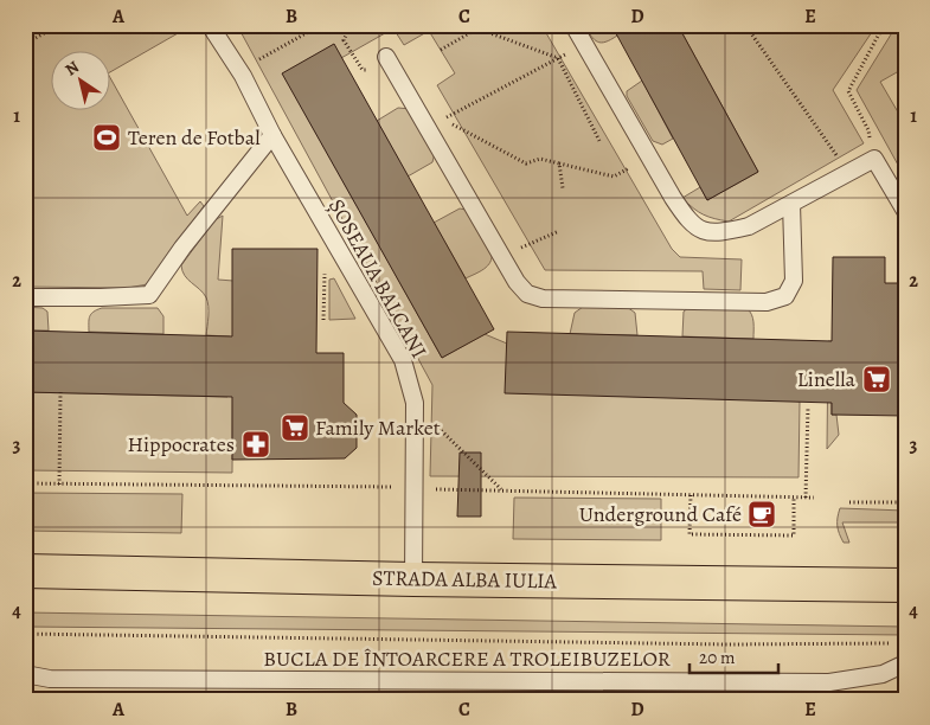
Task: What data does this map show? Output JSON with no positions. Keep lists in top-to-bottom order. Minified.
{"streets":{"main road":["STRADA ALBA IULIA"],"lane":["ȘOSEAUA BALCANI","BUCLA DE ÎNTOARCERE A TROLEIBUZELOR"]},"crossings":[["ȘOSEAUA BALCANI","STRADA ALBA IULIA"]],"places":{"sports":["Teren de Fotbal"],"supermarket":["Linella","Family Market"],"pharmacy":["Hippocrates"],"cafe":["Underground Café"]},"scale_bar":"20 m","north":"top left","grid":{"columns":["A","B","C","D","E"],"rows":["1","2","3","4"]}}
